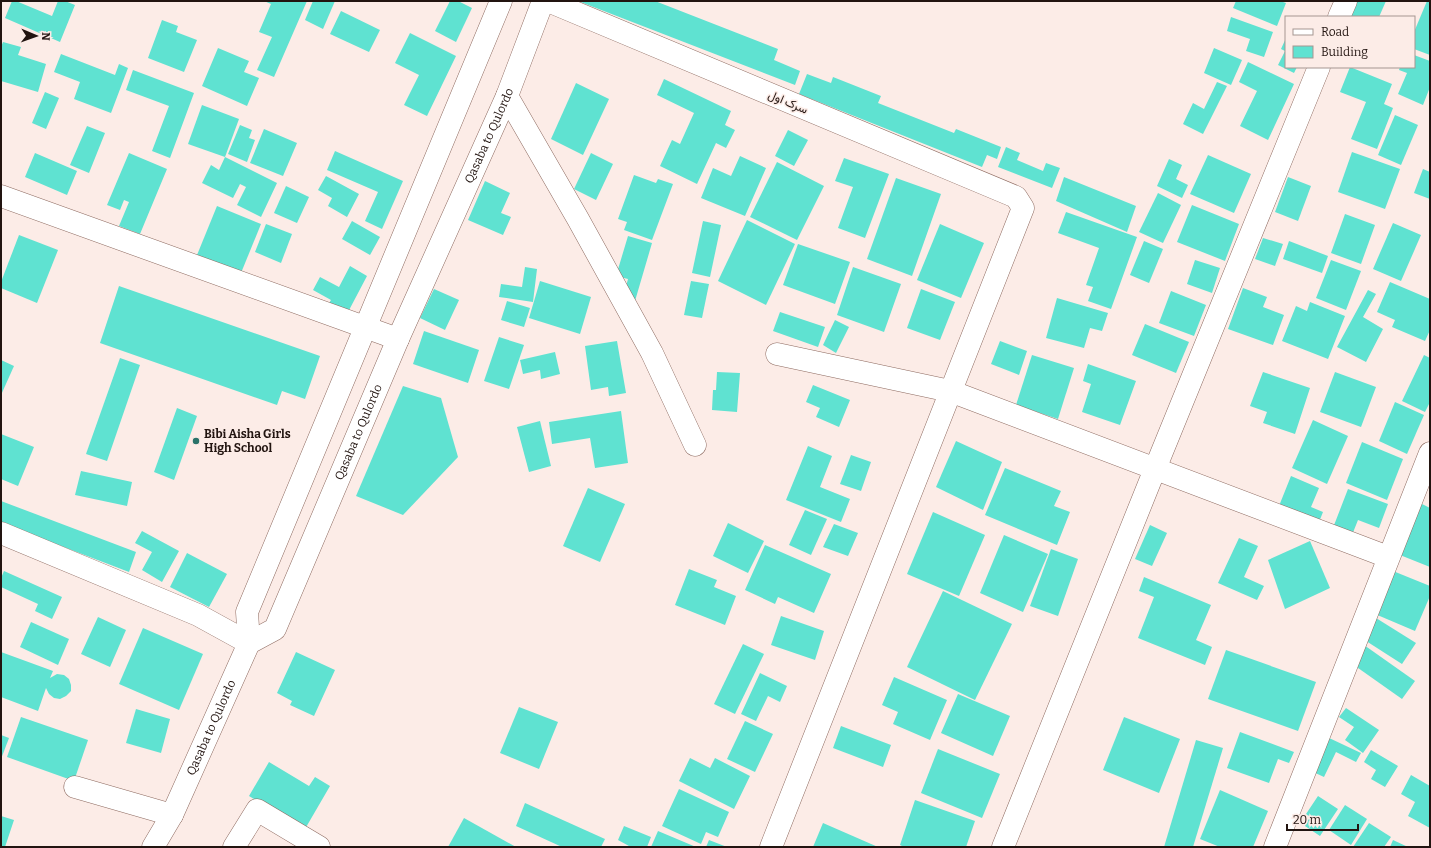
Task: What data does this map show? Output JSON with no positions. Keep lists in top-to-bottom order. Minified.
{"streets":{"street":["سرک اول","Qasaba to Qulordo"]},"places":["Bibi Aisha Girls High School"],"legend":["Road","Building"],"scale_bar":"20 m","north":"right"}
